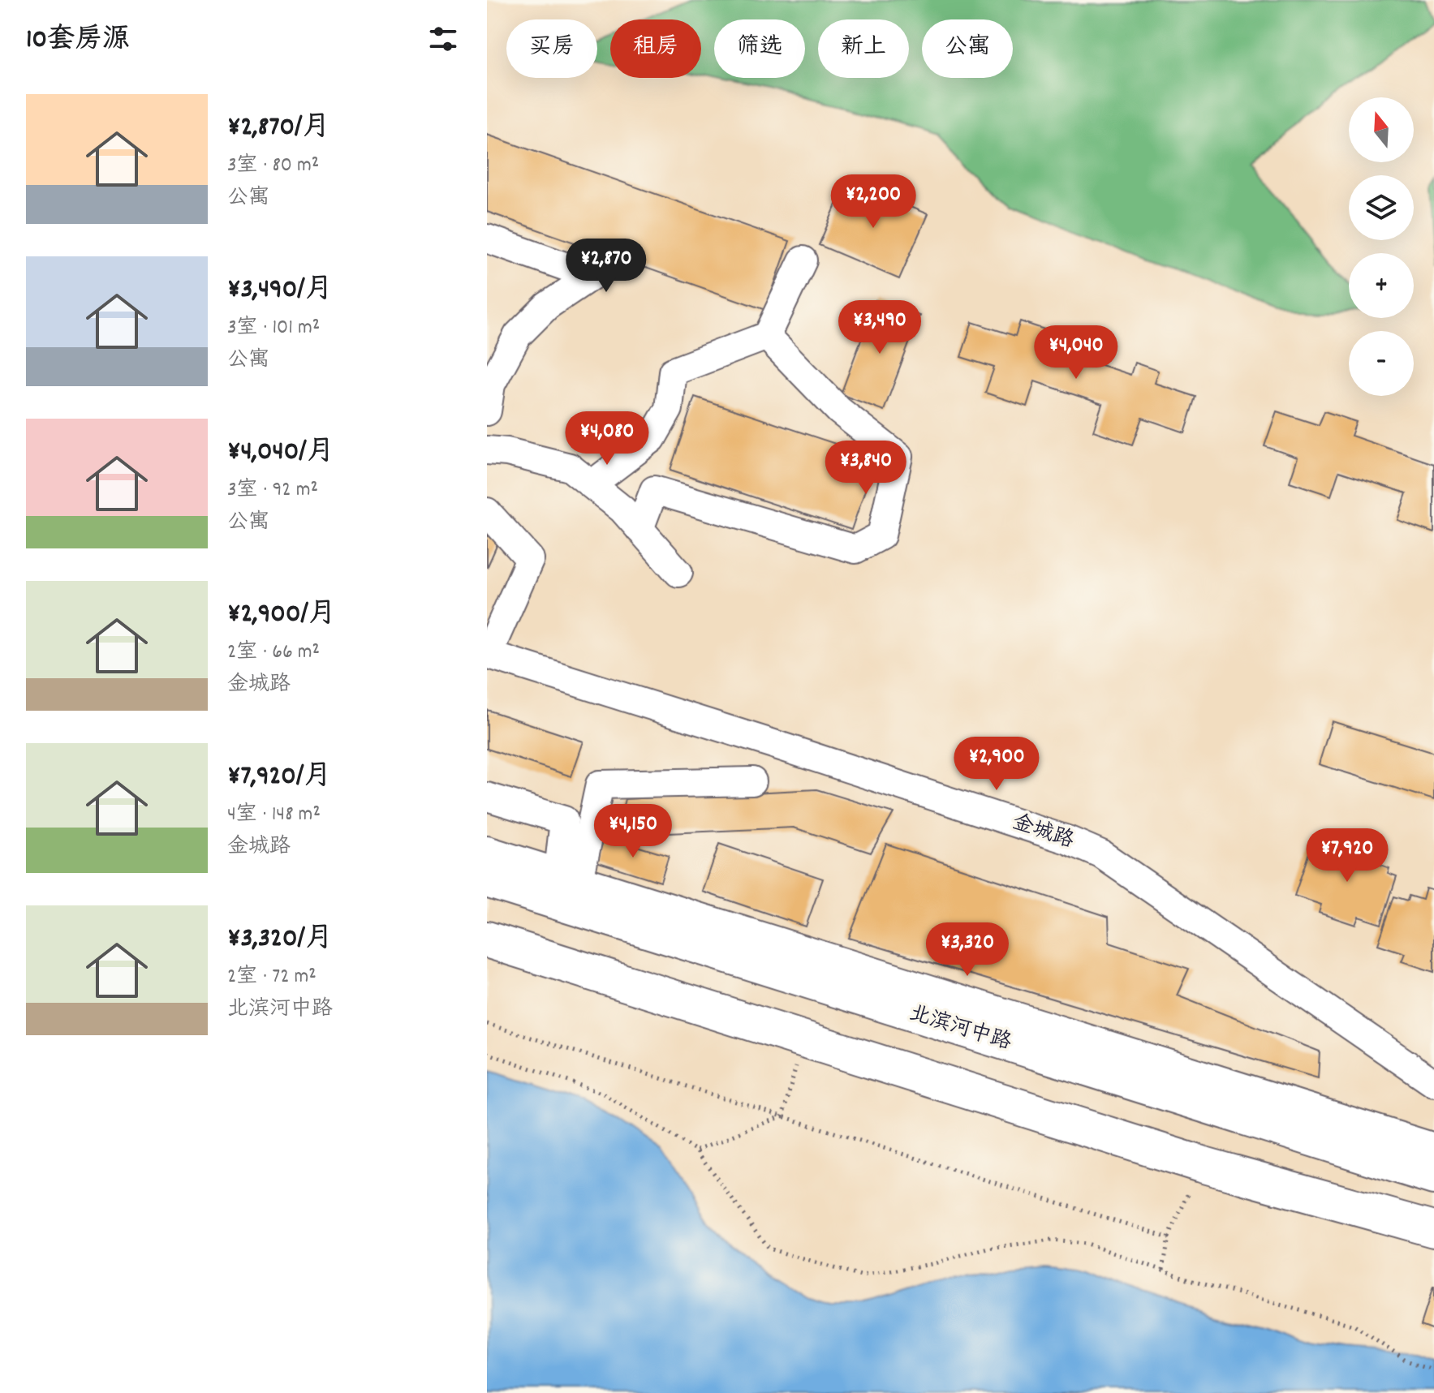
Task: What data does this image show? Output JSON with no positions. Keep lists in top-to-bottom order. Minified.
{"streets":{"main road":["北滨河中路"],"street":["金城路"]},"north":"top","page":{"heading":"10套房源","chip":["买房","租房","筛选","新上","公寓"],"list":[{"name":"¥2,870/月","note":"3室 · 80 m² · 公寓"},{"name":"¥3,490/月","note":"3室 · 101 m² · 公寓"},{"name":"¥4,040/月","note":"3室 · 92 m² · 公寓"},{"name":"¥2,900/月","note":"2室 · 66 m² · 金城路"},{"name":"¥7,920/月","note":"4室 · 148 m² · 金城路"},{"name":"¥3,320/月","note":"2室 · 72 m² · 北滨河中路"}],"map_buttons":["+","−"],"price":["¥2,200","¥2,870","¥3,490","¥4,040","¥4,080","¥3,840","¥2,900","¥4,150","¥7,920","¥3,320"]}}
